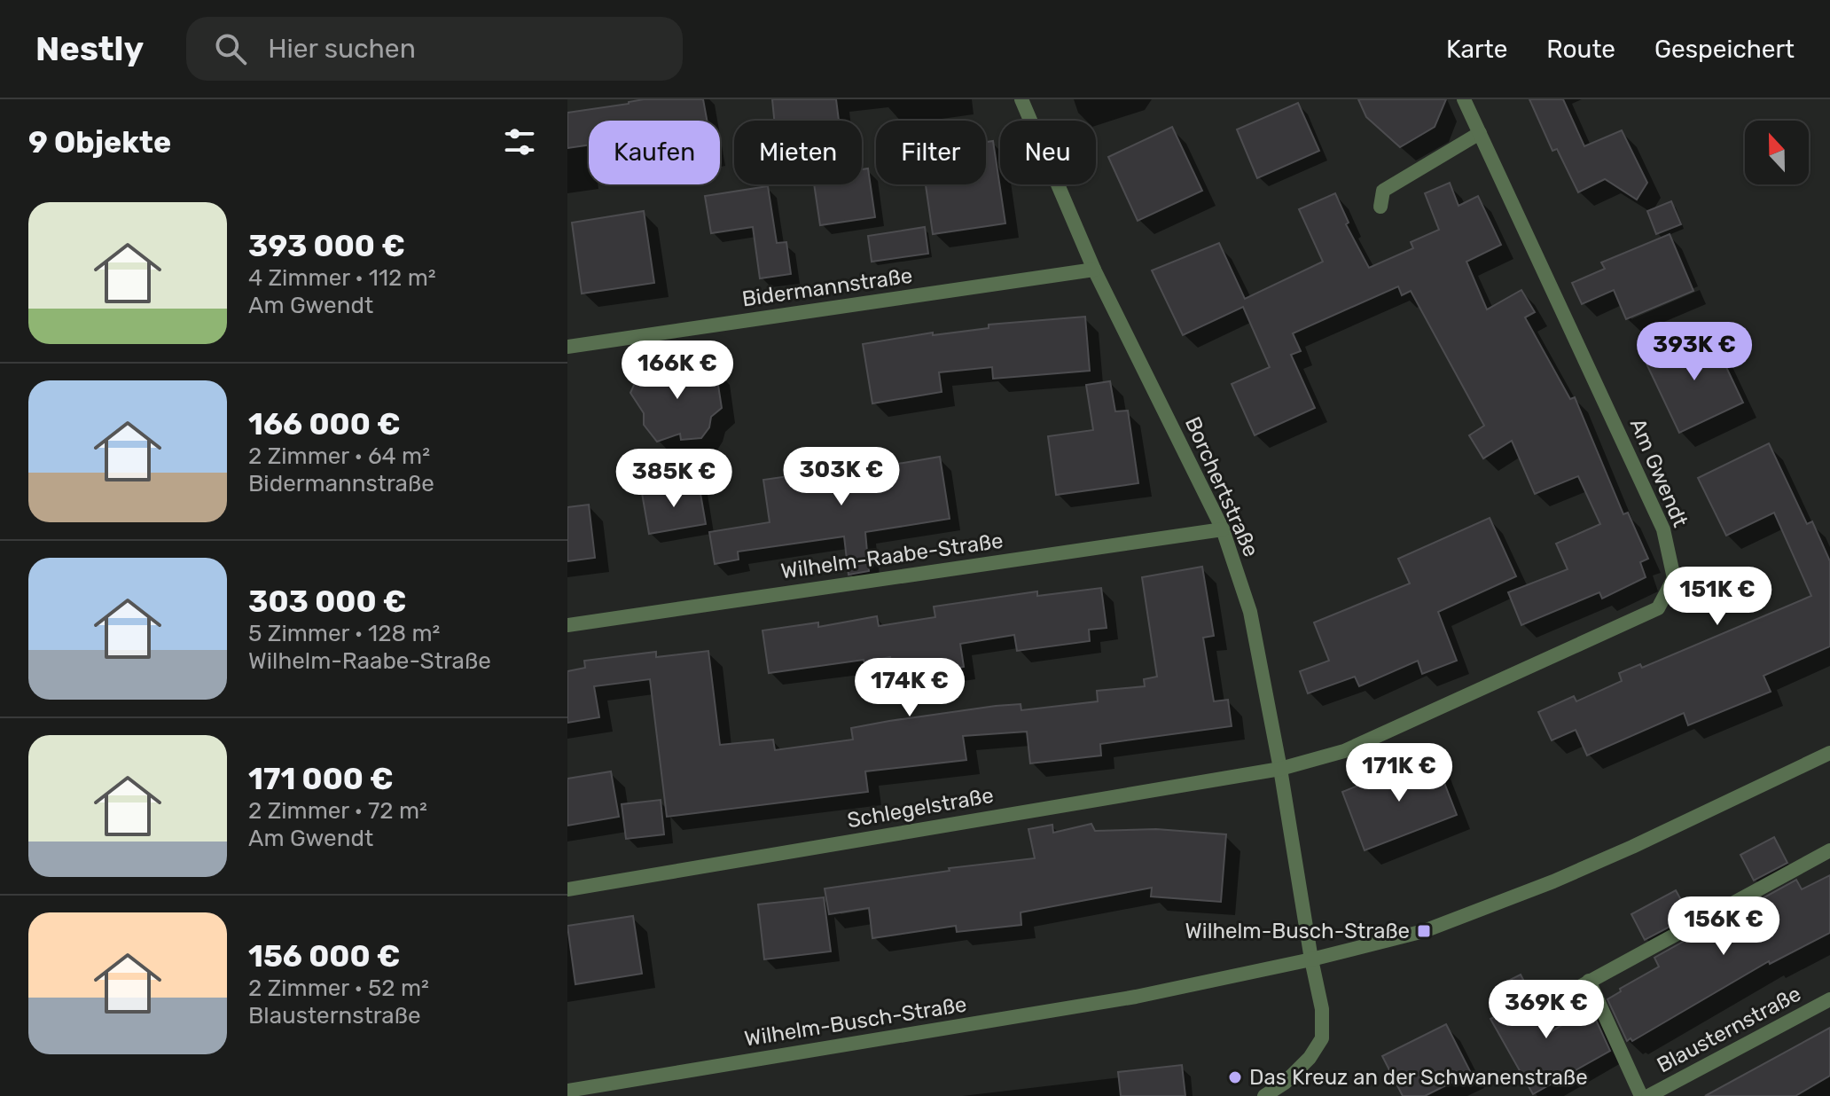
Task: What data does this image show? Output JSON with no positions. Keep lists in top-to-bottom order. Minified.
{"streets":{"street":["Bidermannstraße","Am Gwendt","Borchertstraße","Wilhelm-Raabe-Straße","Schlegelstraße","Wilhelm-Busch-Straße","Blausternstraße"]},"crossings":[["Bidermannstraße","Borchertstraße"],["Am Gwendt","Borchertstraße"],["Am Gwendt","Schlegelstraße"],["Borchertstraße","Wilhelm-Raabe-Straße"],["Borchertstraße","Schlegelstraße"],["Borchertstraße","Wilhelm-Busch-Straße"]],"places":{"transit":["Wilhelm-Busch-Straße"],"other":["Das Kreuz an der Schwanenstraße"]},"north":"top","page":{"header":"Nestly","search":"Hier suchen","nav":["Karte","Route","Gespeichert"],"heading":"9 Objekte","chip":["Kaufen","Mieten","Filter","Neu"],"list":[{"name":"393 000 €","note":"4 Zimmer · 112 m² · Am Gwendt"},{"name":"166 000 €","note":"2 Zimmer · 64 m² · Bidermannstraße"},{"name":"303 000 €","note":"5 Zimmer · 128 m² · Wilhelm-Raabe-Straße"},{"name":"171 000 €","note":"2 Zimmer · 72 m² · Am Gwendt"},{"name":"156 000 €","note":"2 Zimmer · 52 m² · Blausternstraße"}],"price":["393K €","166K €","303K €","385K €","151K €","174K €","171K €","156K €","369K €"]}}
